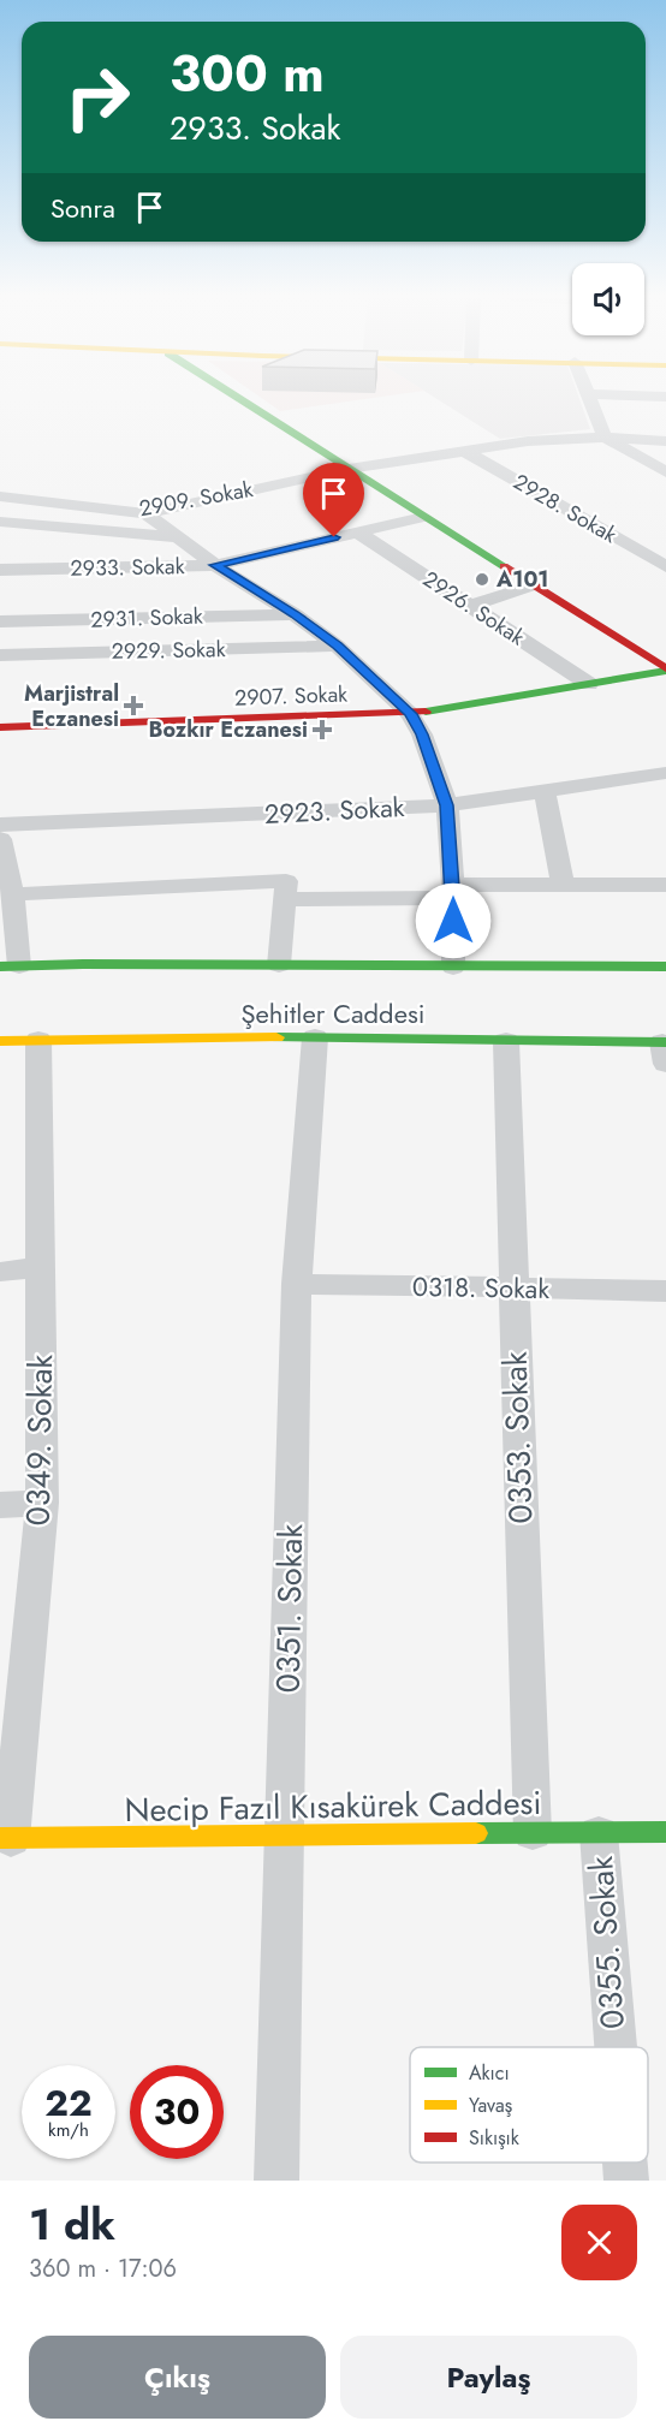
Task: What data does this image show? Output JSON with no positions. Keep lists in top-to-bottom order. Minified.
{"streets":{"street":["2909. Sokak","2928. Sokak","2933. Sokak","2926. Sokak","2931. Sokak","2929. Sokak","2907. Sokak","2923. Sokak","Şehitler Caddesi","0318. Sokak","0353. Sokak","0349. Sokak","0351. Sokak","Necip Fazıl Kısakürek Caddesi","0355. Sokak"]},"crossings":[["2909. Sokak","2928. Sokak"],["2933. Sokak","2926. Sokak"],["2926. Sokak","2907. Sokak"],["Şehitler Caddesi","0353. Sokak"],["Şehitler Caddesi","0349. Sokak"],["Şehitler Caddesi","0351. Sokak"],["0318. Sokak","0353. Sokak"],["0318. Sokak","0351. Sokak"],["0353. Sokak","Necip Fazıl Kısakürek Caddesi"],["0349. Sokak","Necip Fazıl Kısakürek Caddesi"],["0351. Sokak","Necip Fazıl Kısakürek Caddesi"],["Necip Fazıl Kısakürek Caddesi","0355. Sokak"]],"places":{"other":["A101"],"health":["Marjistral Eczanesi","Bozkır Eczanesi"]},"legend":["Akıcı","Yavaş","Sıkışık"],"page":{"turn":["300 m","2933. Sokak"],"then":"Sonra","speed":"22 km/h","limit":"30","heading":["1 dk","360 m · 17:06"],"buttons":["Çıkış","Paylaş"]}}
